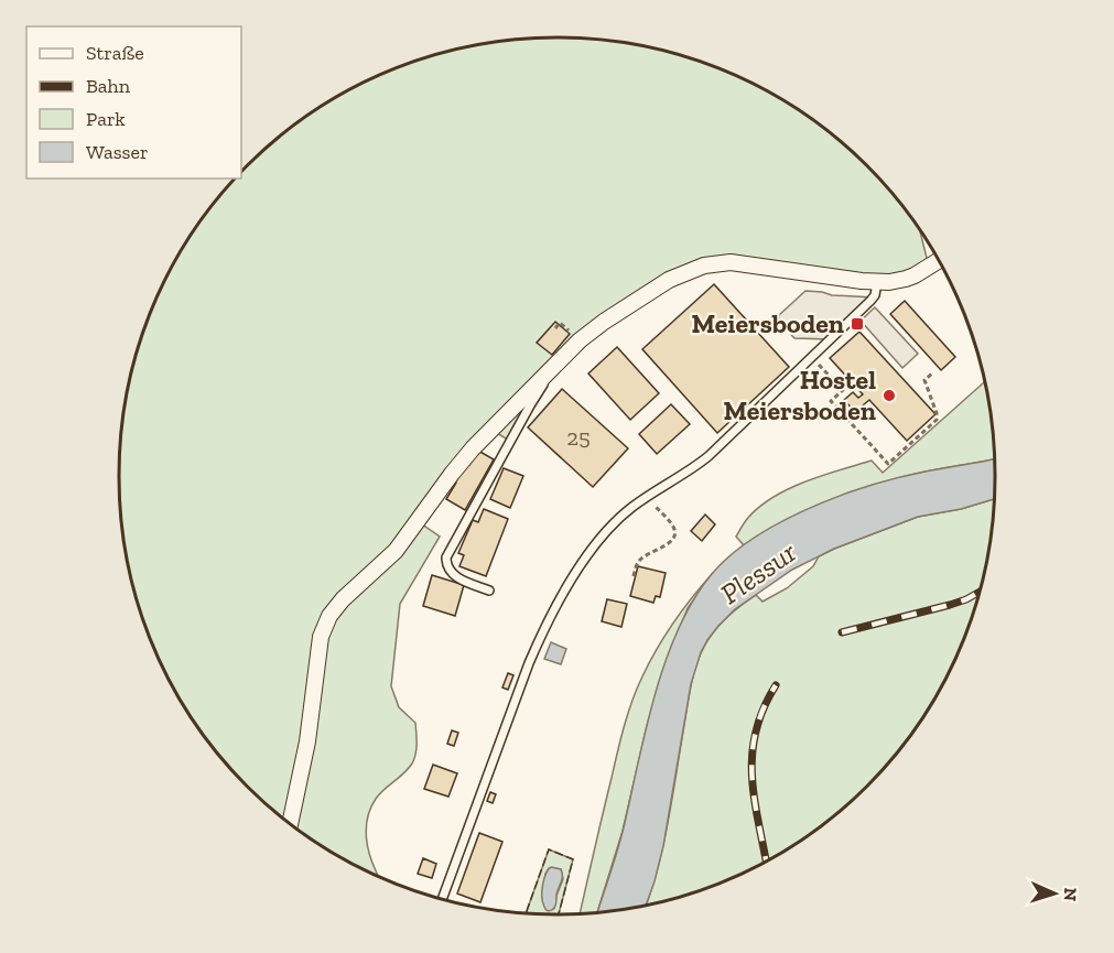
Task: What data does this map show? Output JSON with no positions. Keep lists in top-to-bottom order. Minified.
{"water":["Plessur"],"places":{"transit":["Meiersboden"],"other":["Hostel Meiersboden"]},"house_numbers":["25"],"legend":["Straße","Bahn","Park","Wasser"],"north":"right"}
